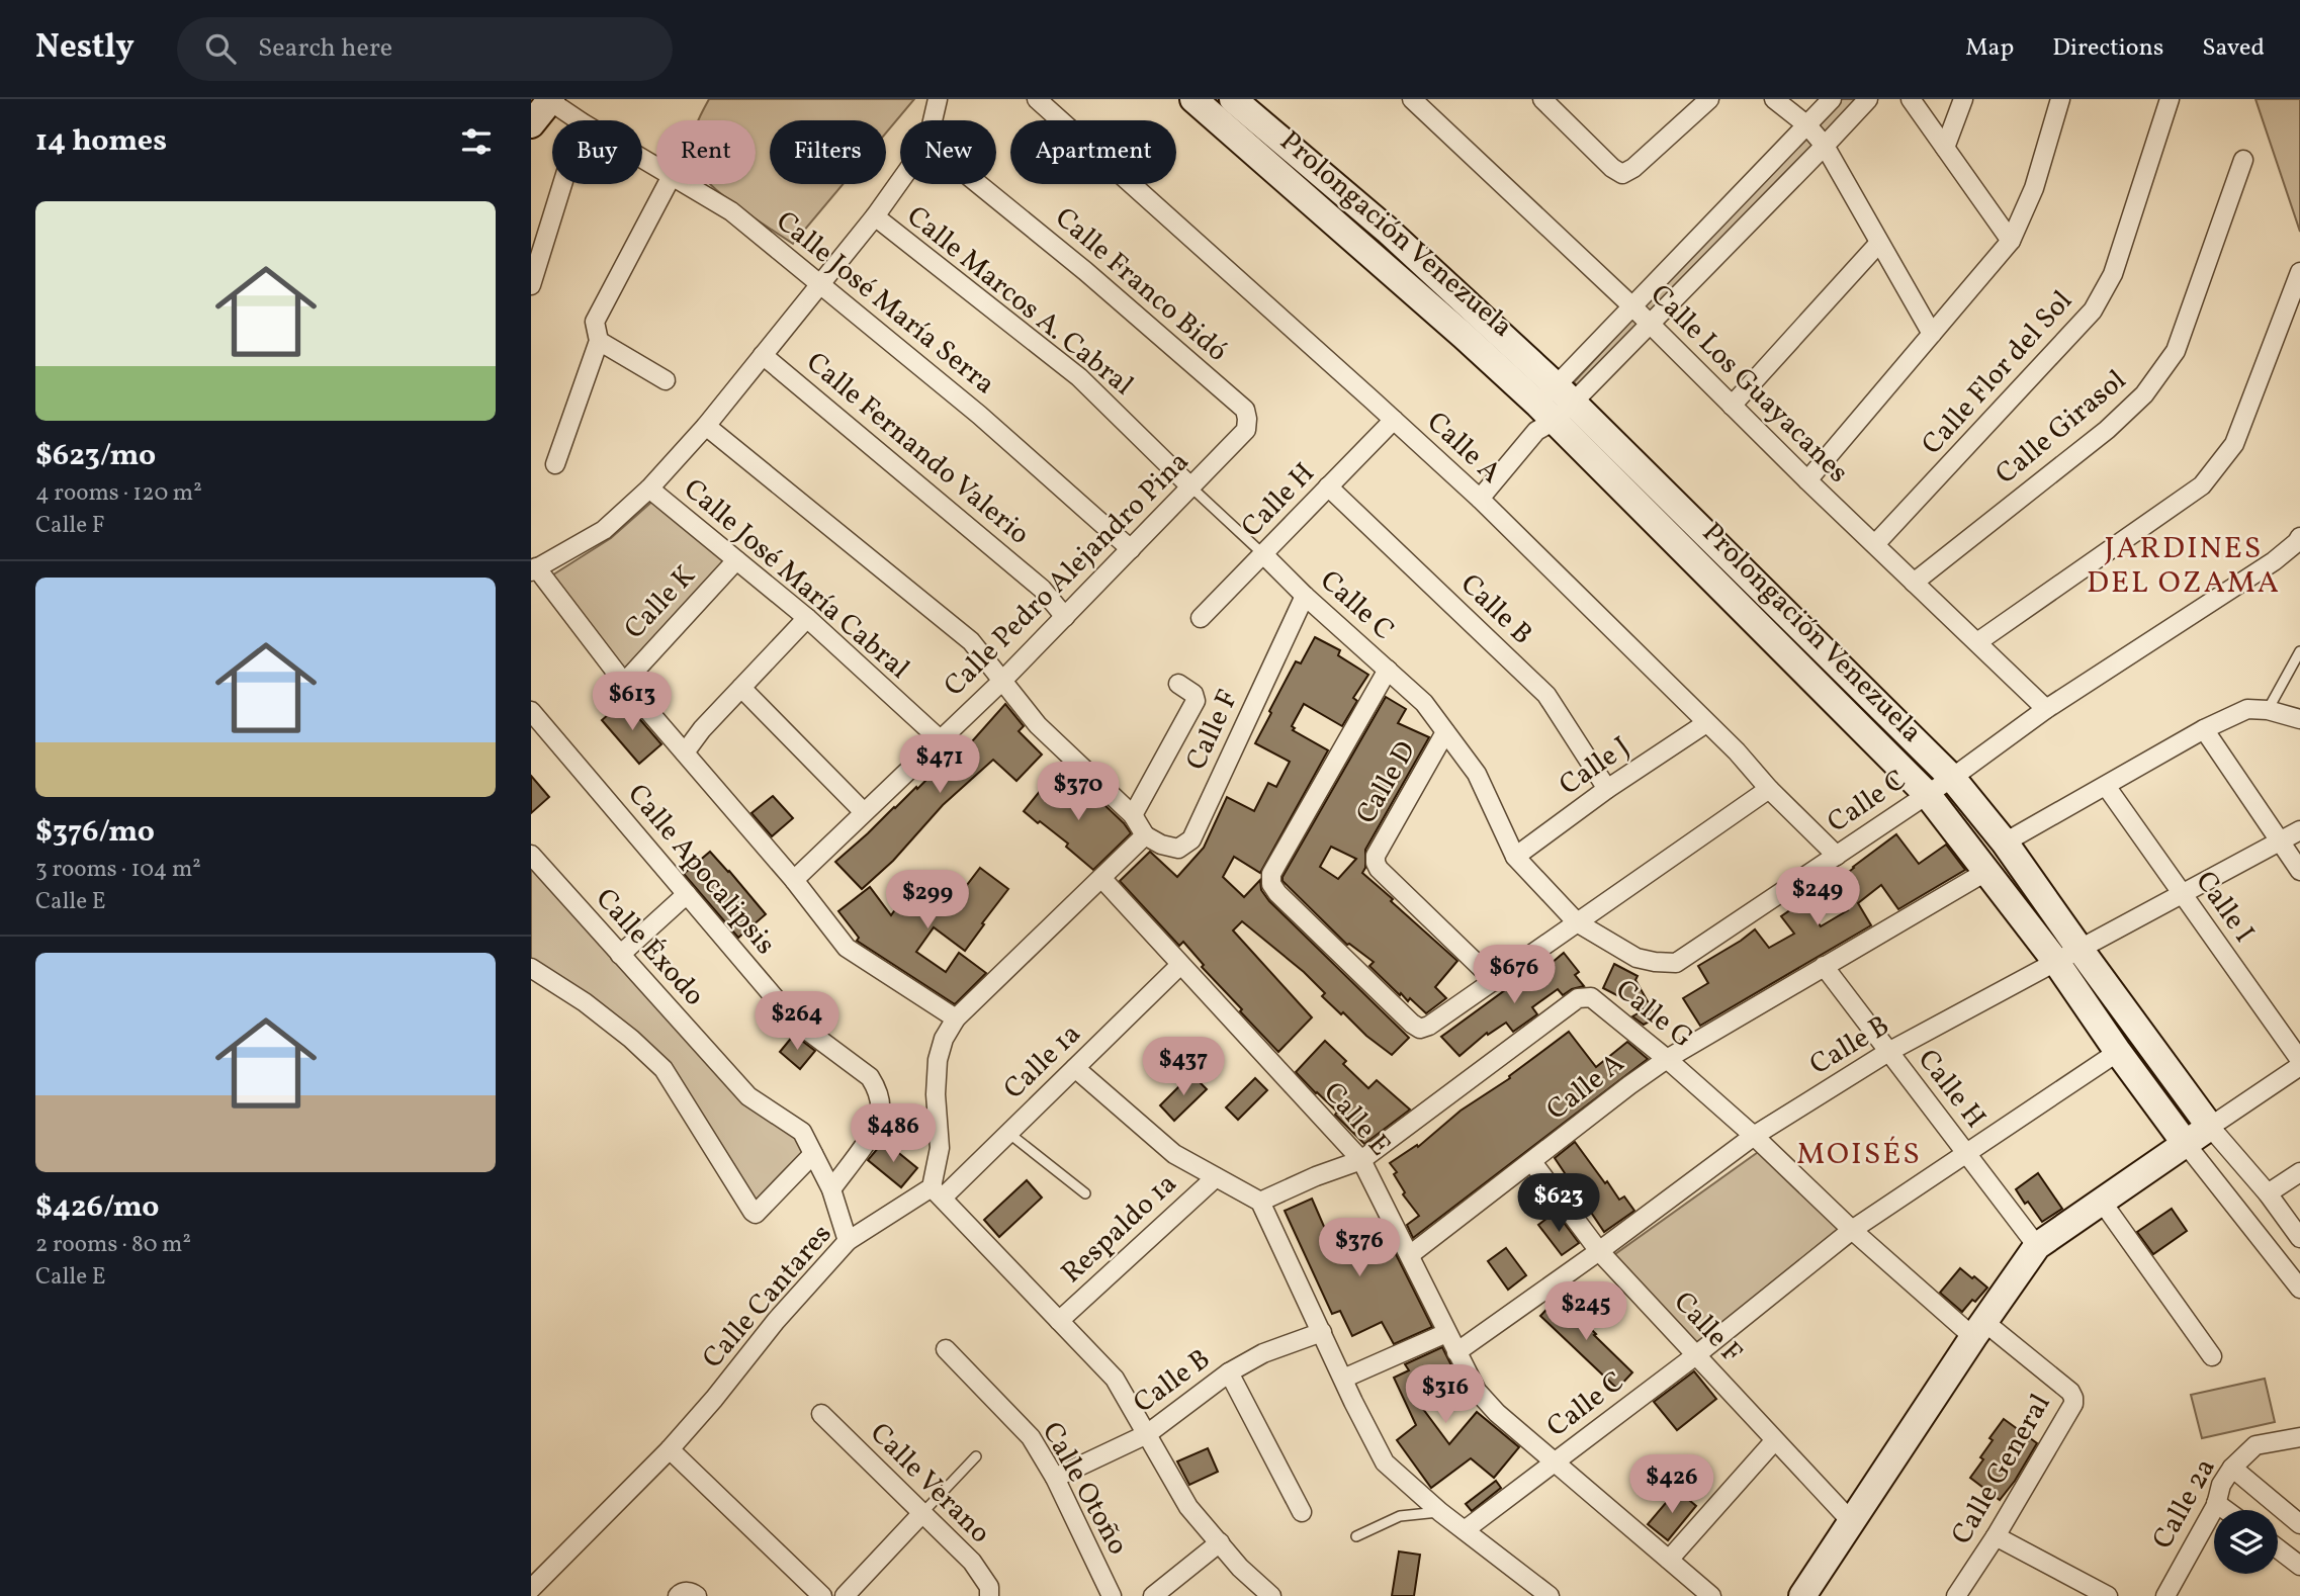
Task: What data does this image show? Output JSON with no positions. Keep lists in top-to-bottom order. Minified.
{"streets":{"street":["Prolongación Venezuela","Calle Franco Bidó","Calle Marcos A. Cabral","Calle José María Serra","Calle Flor del Sol","Calle Los Guayacanes","Calle Girasol","Calle A","Calle Fernando Valerio","Calle H","Calle Pedro Alejandro Pina","Calle José María Cabral","Calle K","Calle C","Calle B","Calle F","Calle J","Calle D","Calle Apocalipsis","Calle I","Calle Éxodo","Calle G","Calle 1a","Calle E","Respaldo 1a","Calle Cantares","Calle General","Calle Verano","Calle Otoño","Calle 2a"]},"crossings":[["Prolongación Venezuela","Calle A"],["Prolongación Venezuela","Calle C"],["Prolongación Venezuela","Calle B"],["Calle Franco Bidó","Calle Pedro Alejandro Pina"],["Calle Marcos A. Cabral","Calle Pedro Alejandro Pina"],["Calle José María Serra","Calle Pedro Alejandro Pina"],["Calle Flor del Sol","Calle Los Guayacanes"],["Calle Los Guayacanes","Calle Girasol"],["Calle Los Guayacanes","Calle C"],["Calle A","Calle H"],["Calle A","Calle C"],["Calle A","Calle F"],["Calle A","Calle J"],["Calle A","Calle G"],["Calle A","Calle E"],["Calle Fernando Valerio","Calle Pedro Alejandro Pina"],["Calle H","Calle C"],["Calle H","Calle B"],["Calle Pedro Alejandro Pina","Calle José María Cabral"],["Calle José María Cabral","Calle K"],["Calle C","Calle F"],["Calle C","Calle J"],["Calle C","Calle D"],["Calle C","Calle G"],["Calle C","Calle E"],["Calle B","Calle F"],["Calle B","Calle J"],["Calle B","Calle I"],["Calle B","Calle G"],["Calle B","Calle E"],["Calle B","Calle Otoño"],["Calle Apocalipsis","Calle Éxodo"],["Calle Éxodo","Calle Cantares"],["Calle G","Calle E"],["Calle G","Calle General"],["Calle 1a","Calle E"],["Calle 1a","Calle Cantares"]],"districts":["JARDINES DEL OZAMA","MOISÉS"],"page":{"header":"Nestly","search":"Search here","nav":["Map","Directions","Saved"],"heading":"14 homes","chip":["Buy","Rent","Filters","New","Apartment"],"list":[{"name":"$623/mo","note":"4 rooms · 120 m² · Calle F"},{"name":"$376/mo","note":"3 rooms · 104 m² · Calle E"},{"name":"$426/mo","note":"2 rooms · 80 m² · Calle E"}],"price":["$613","$471","$370","$249","$299","$676","$264","$437","$486","$623","$376","$245","$316","$426"]}}
